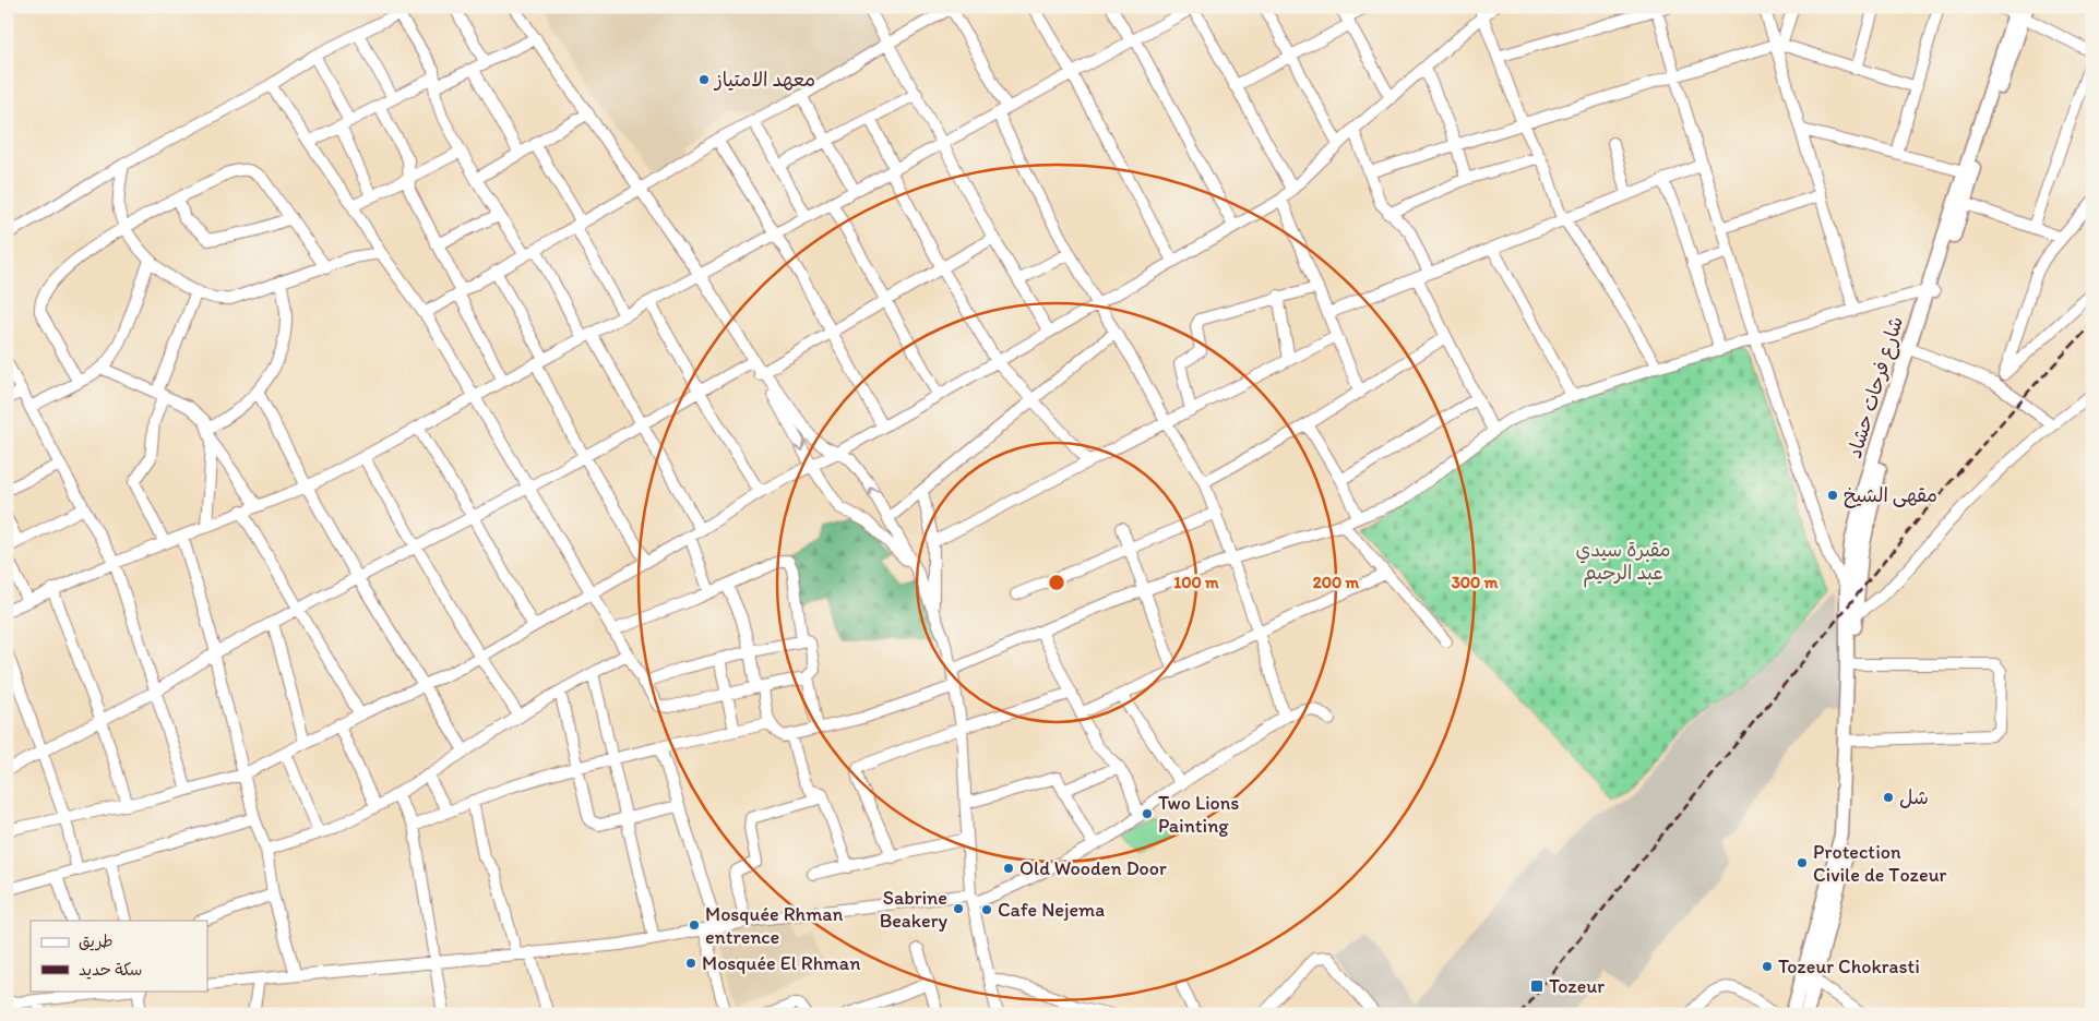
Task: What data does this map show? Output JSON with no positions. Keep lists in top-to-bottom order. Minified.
{"streets":{"main road":["شارع فرحات حشاد"]},"parks":["مقبرة سيدي عبد الرحيم"],"places":{"other":["معهد الامتياز","مقهى الشيخ","شل","Two Lions Painting","Protection Civile de Tozeur","Old Wooden Door","Sabrine Beakery","Cafe Nejema","Mosquée Rhman entrence","Mosquée El Rhman","Tozeur Chokrasti"],"transit":["Tozeur"]},"legend":["طريق","سكة حديد"],"rings":["100 m","200 m","300 m"]}
